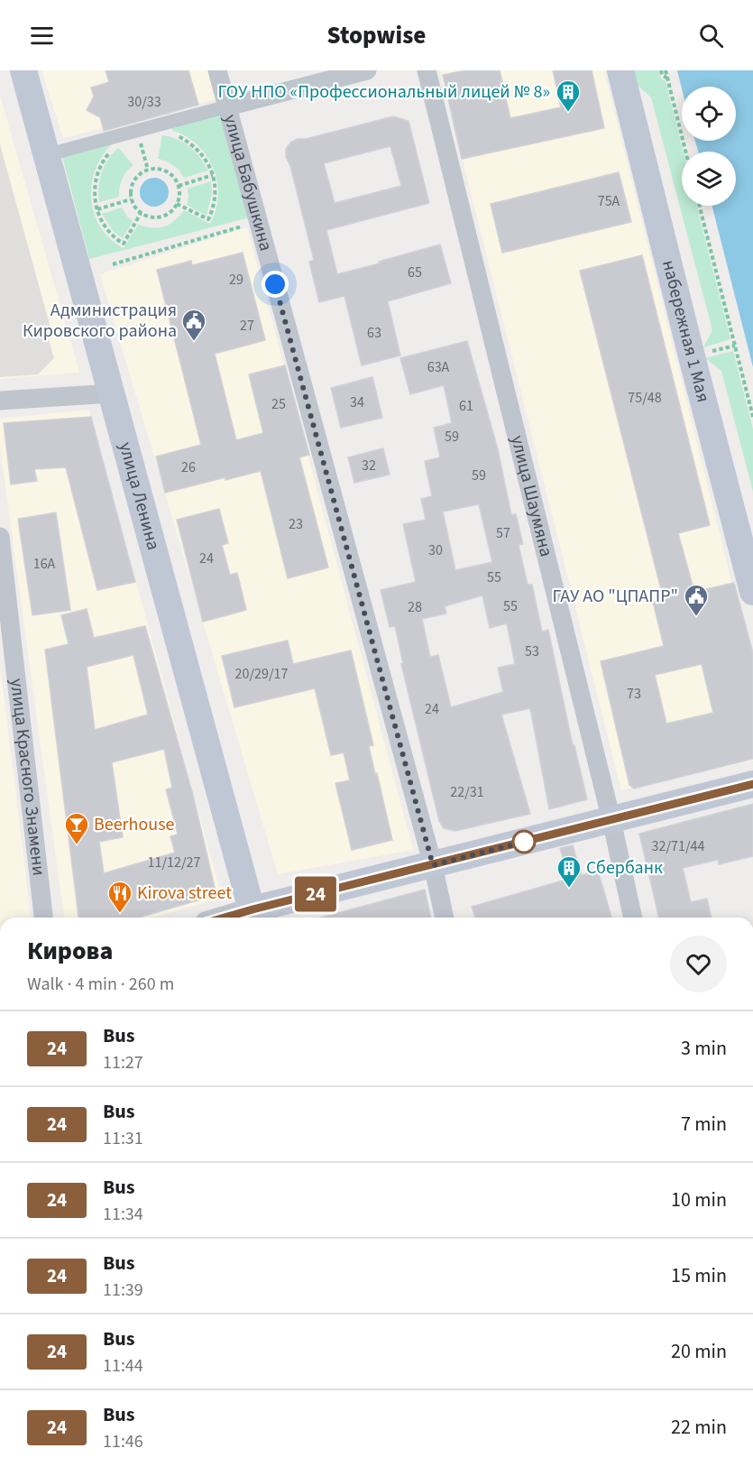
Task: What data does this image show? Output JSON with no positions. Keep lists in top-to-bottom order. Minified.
{"streets":{"main road":["набережная 1 Мая","улица Ленина"],"street":["улица Бабушкина","улица Шаумяна","улица Красного Знамени"]},"places":{"building":["ГОУ НПО «Профессиональный лицей № 8»","Сбербанк"],"public building":["Администрация Кировского района","ГАУ АО \"ЦПАПР\""],"bar":["Beerhouse"],"restaurant":["Kirova street"]},"lines":["bus line 24"],"house_numbers":["30/33","75А","65","29","27","63","63А","75/48","34","25","61","59","32","26","59","23","57","30","24","16А","55","55","28","53","20/29/17","73","24","22/31","32/71/44","11/12/27"],"page":{"header":"Stopwise","on_map":"24","heading":["Кирова","Walk · 4 min · 260 m"],"list":[{"mark":"24","name":"Bus","note":"11:27","value":"3 min"},{"mark":"24","name":"Bus","note":"11:31","value":"7 min"},{"mark":"24","name":"Bus","note":"11:34","value":"10 min"},{"mark":"24","name":"Bus","note":"11:39","value":"15 min"},{"mark":"24","name":"Bus","note":"11:44","value":"20 min"},{"mark":"24","name":"Bus","note":"11:46","value":"22 min"}]}}
